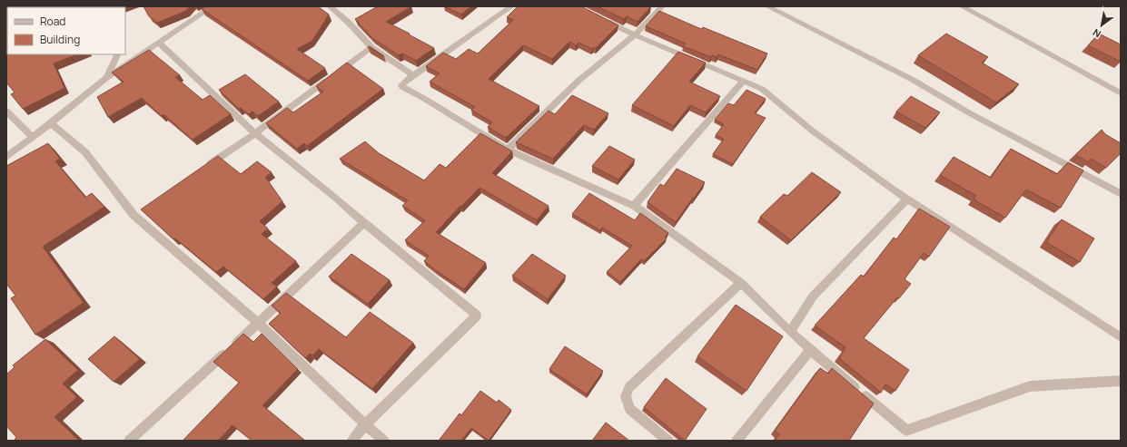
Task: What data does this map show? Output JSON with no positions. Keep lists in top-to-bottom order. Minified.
{"legend":["Road","Building"],"north":"bottom left"}
